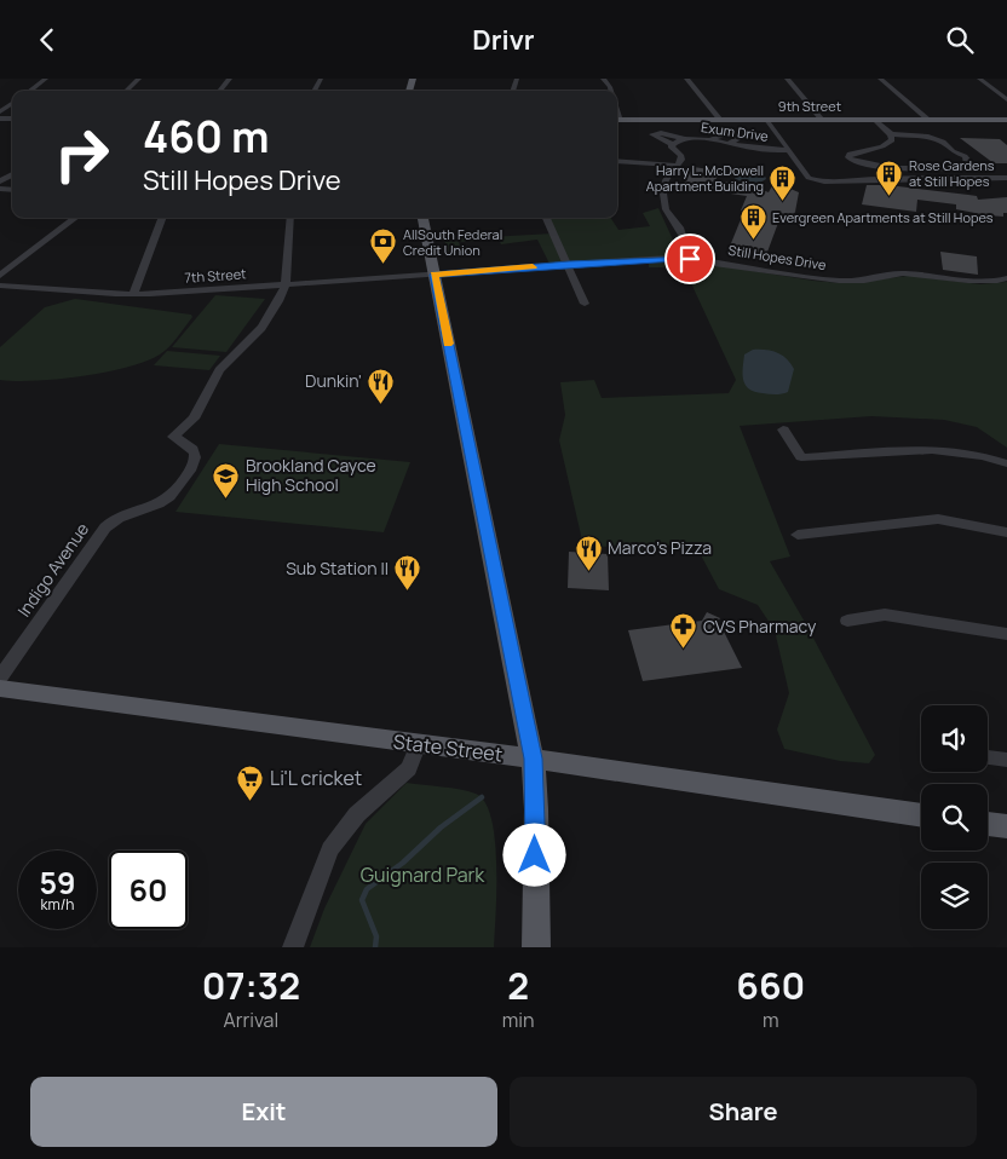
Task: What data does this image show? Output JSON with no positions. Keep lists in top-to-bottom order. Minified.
{"streets":{"main road":["9th Street","State Street"],"street":["Exum Drive","Still Hopes Drive","7th Street","Indigo Avenue"]},"crossings":[["Still Hopes Drive","7th Street"],["7th Street","Indigo Avenue"]],"parks":["Guignard Park"],"places":{"building":["Rose Gardens at Still Hopes","Harry L. McDowell Apartment Building","Evergreen Apartments at Still Hopes"],"bank":["AllSouth Federal Credit Union"],"restaurant":["Dunkin'","Marco's Pizza","Sub Station II"],"school or university":["Brookland Cayce High School"],"pharmacy":["CVS Pharmacy"],"supermarket":["Li'L cricket"]},"page":{"header":"Drivr","turn":["460 m","Still Hopes Drive"],"speed":"59 km/h","limit":"60","eta":["07:32","Arrival","2","min","660","m"],"buttons":["Exit","Share"]}}
